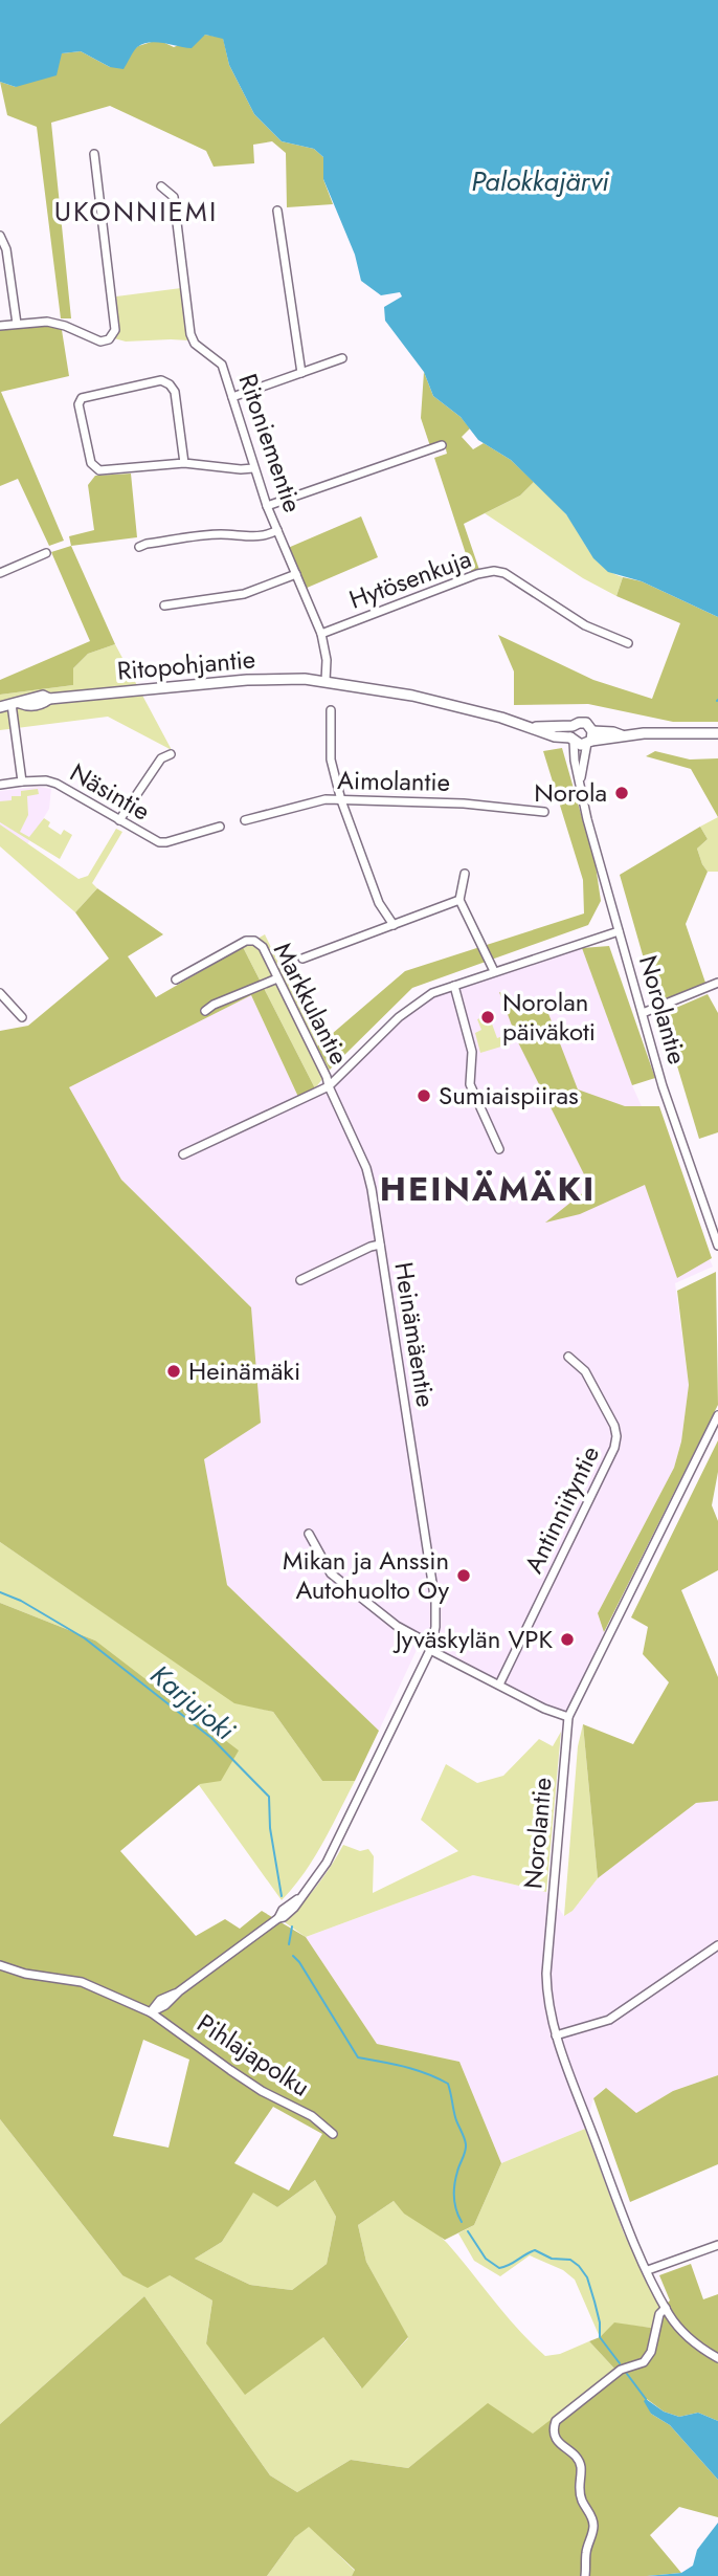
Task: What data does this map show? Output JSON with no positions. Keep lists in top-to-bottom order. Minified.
{"streets":{"main road":["Ritopohjantie"],"street":["Ritoniementie","Hytösenkuja","Aimolantie","Näsintie","Markkulantie","Norolantie","Heinämäentie","Antinniityntie","Pihlajapolku"]},"crossings":[["Ritoniementie","Hytösenkuja"],["Ritoniementie","Ritopohjantie"],["Ritopohjantie","Norolantie"],["Markkulantie","Heinämäentie"],["Heinämäentie","Pihlajapolku"]],"districts":["UKONNIEMI","HEINÄMÄKI"],"water":["Palokkajärvi","Karjujoki"],"places":["Norola","Norolan päiväkoti","Sumiaispiiras","Heinämäki","Mikan ja Anssin Autohuolto Oy","Jyväskylän VPK"]}
